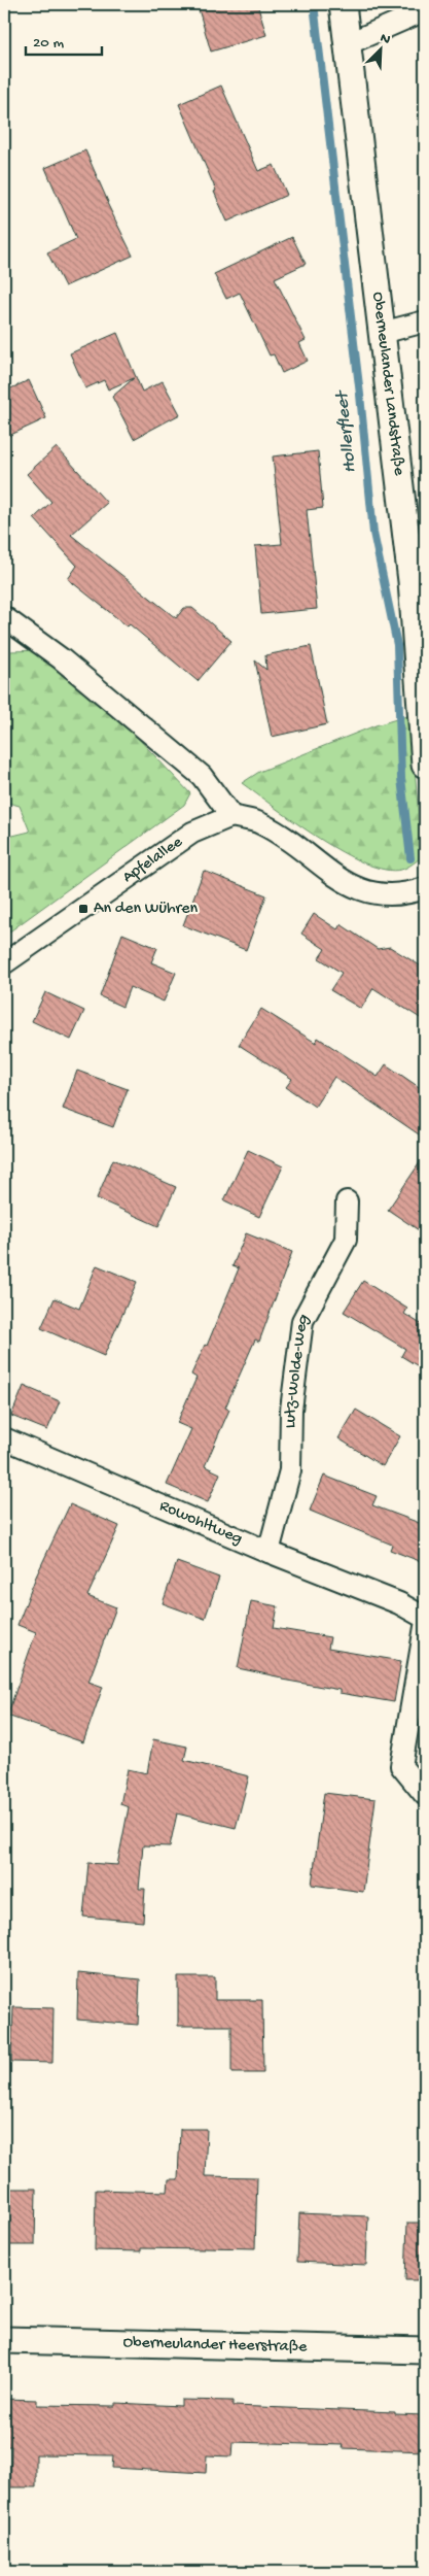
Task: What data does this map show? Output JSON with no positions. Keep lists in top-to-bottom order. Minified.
{"streets":{"street":["Oberneulander Landstraße","Apfelallee","Lutz-Wolde-Weg","Rowohltweg","Oberneulander Heerstraße"]},"crossings":[["Lutz-Wolde-Weg","Rowohltweg"]],"water":["Hollerfleet"],"places":{"transit":["An den Wühren"]},"scale_bar":"20 m","north":"top right"}
